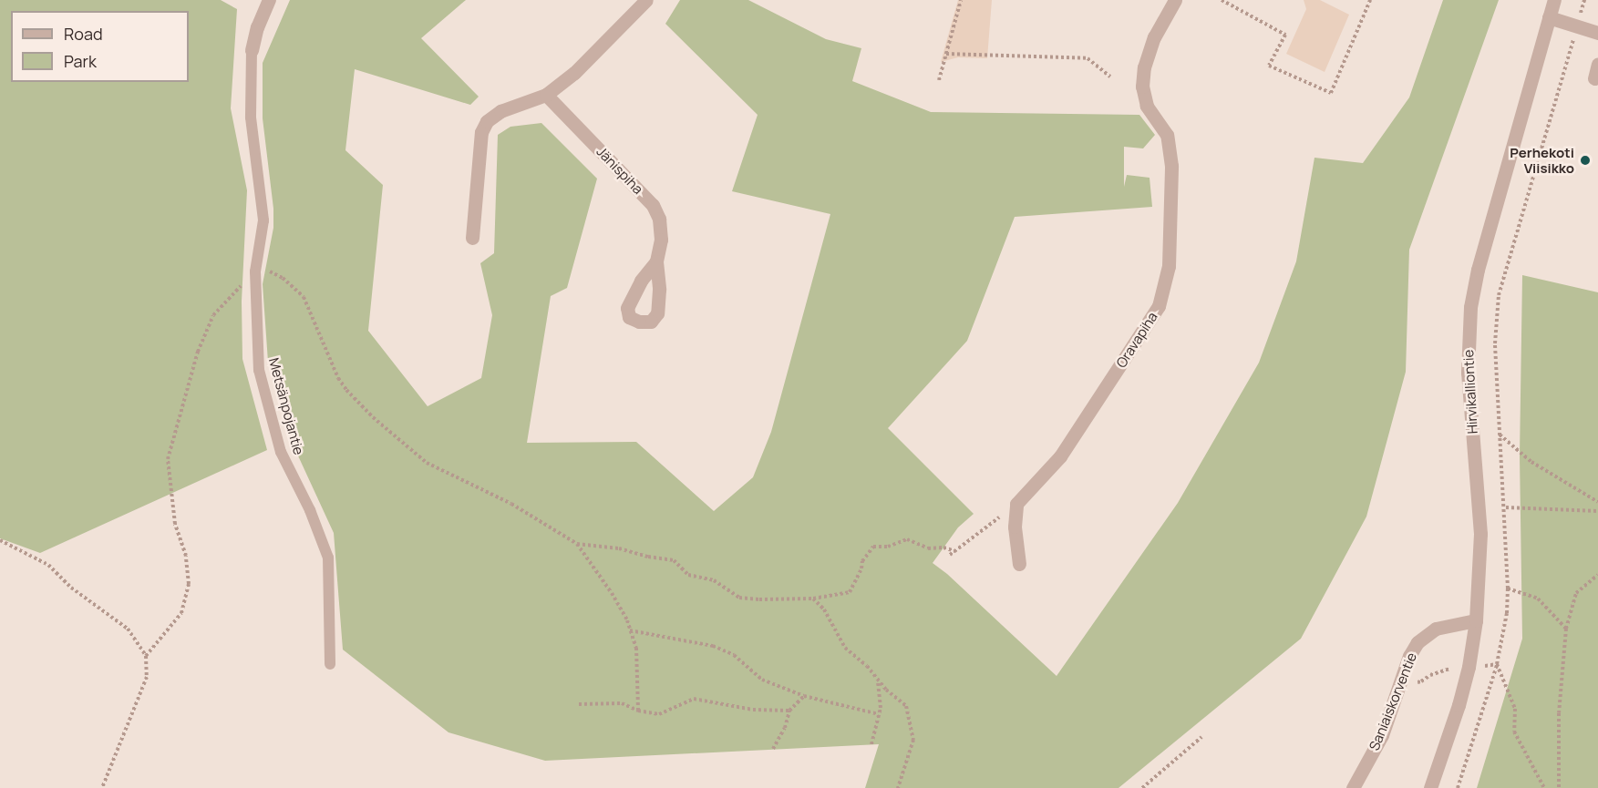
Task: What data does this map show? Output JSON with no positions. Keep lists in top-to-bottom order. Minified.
{"streets":{"street":["Jänispiha","Oravapiha","Hirvikalliontie","Saniaiskorventie"],"lane":["Metsänpojantie"]},"crossings":[["Hirvikalliontie","Saniaiskorventie"]],"places":["Perhekoti Viisikko"],"legend":["Road","Park"]}
